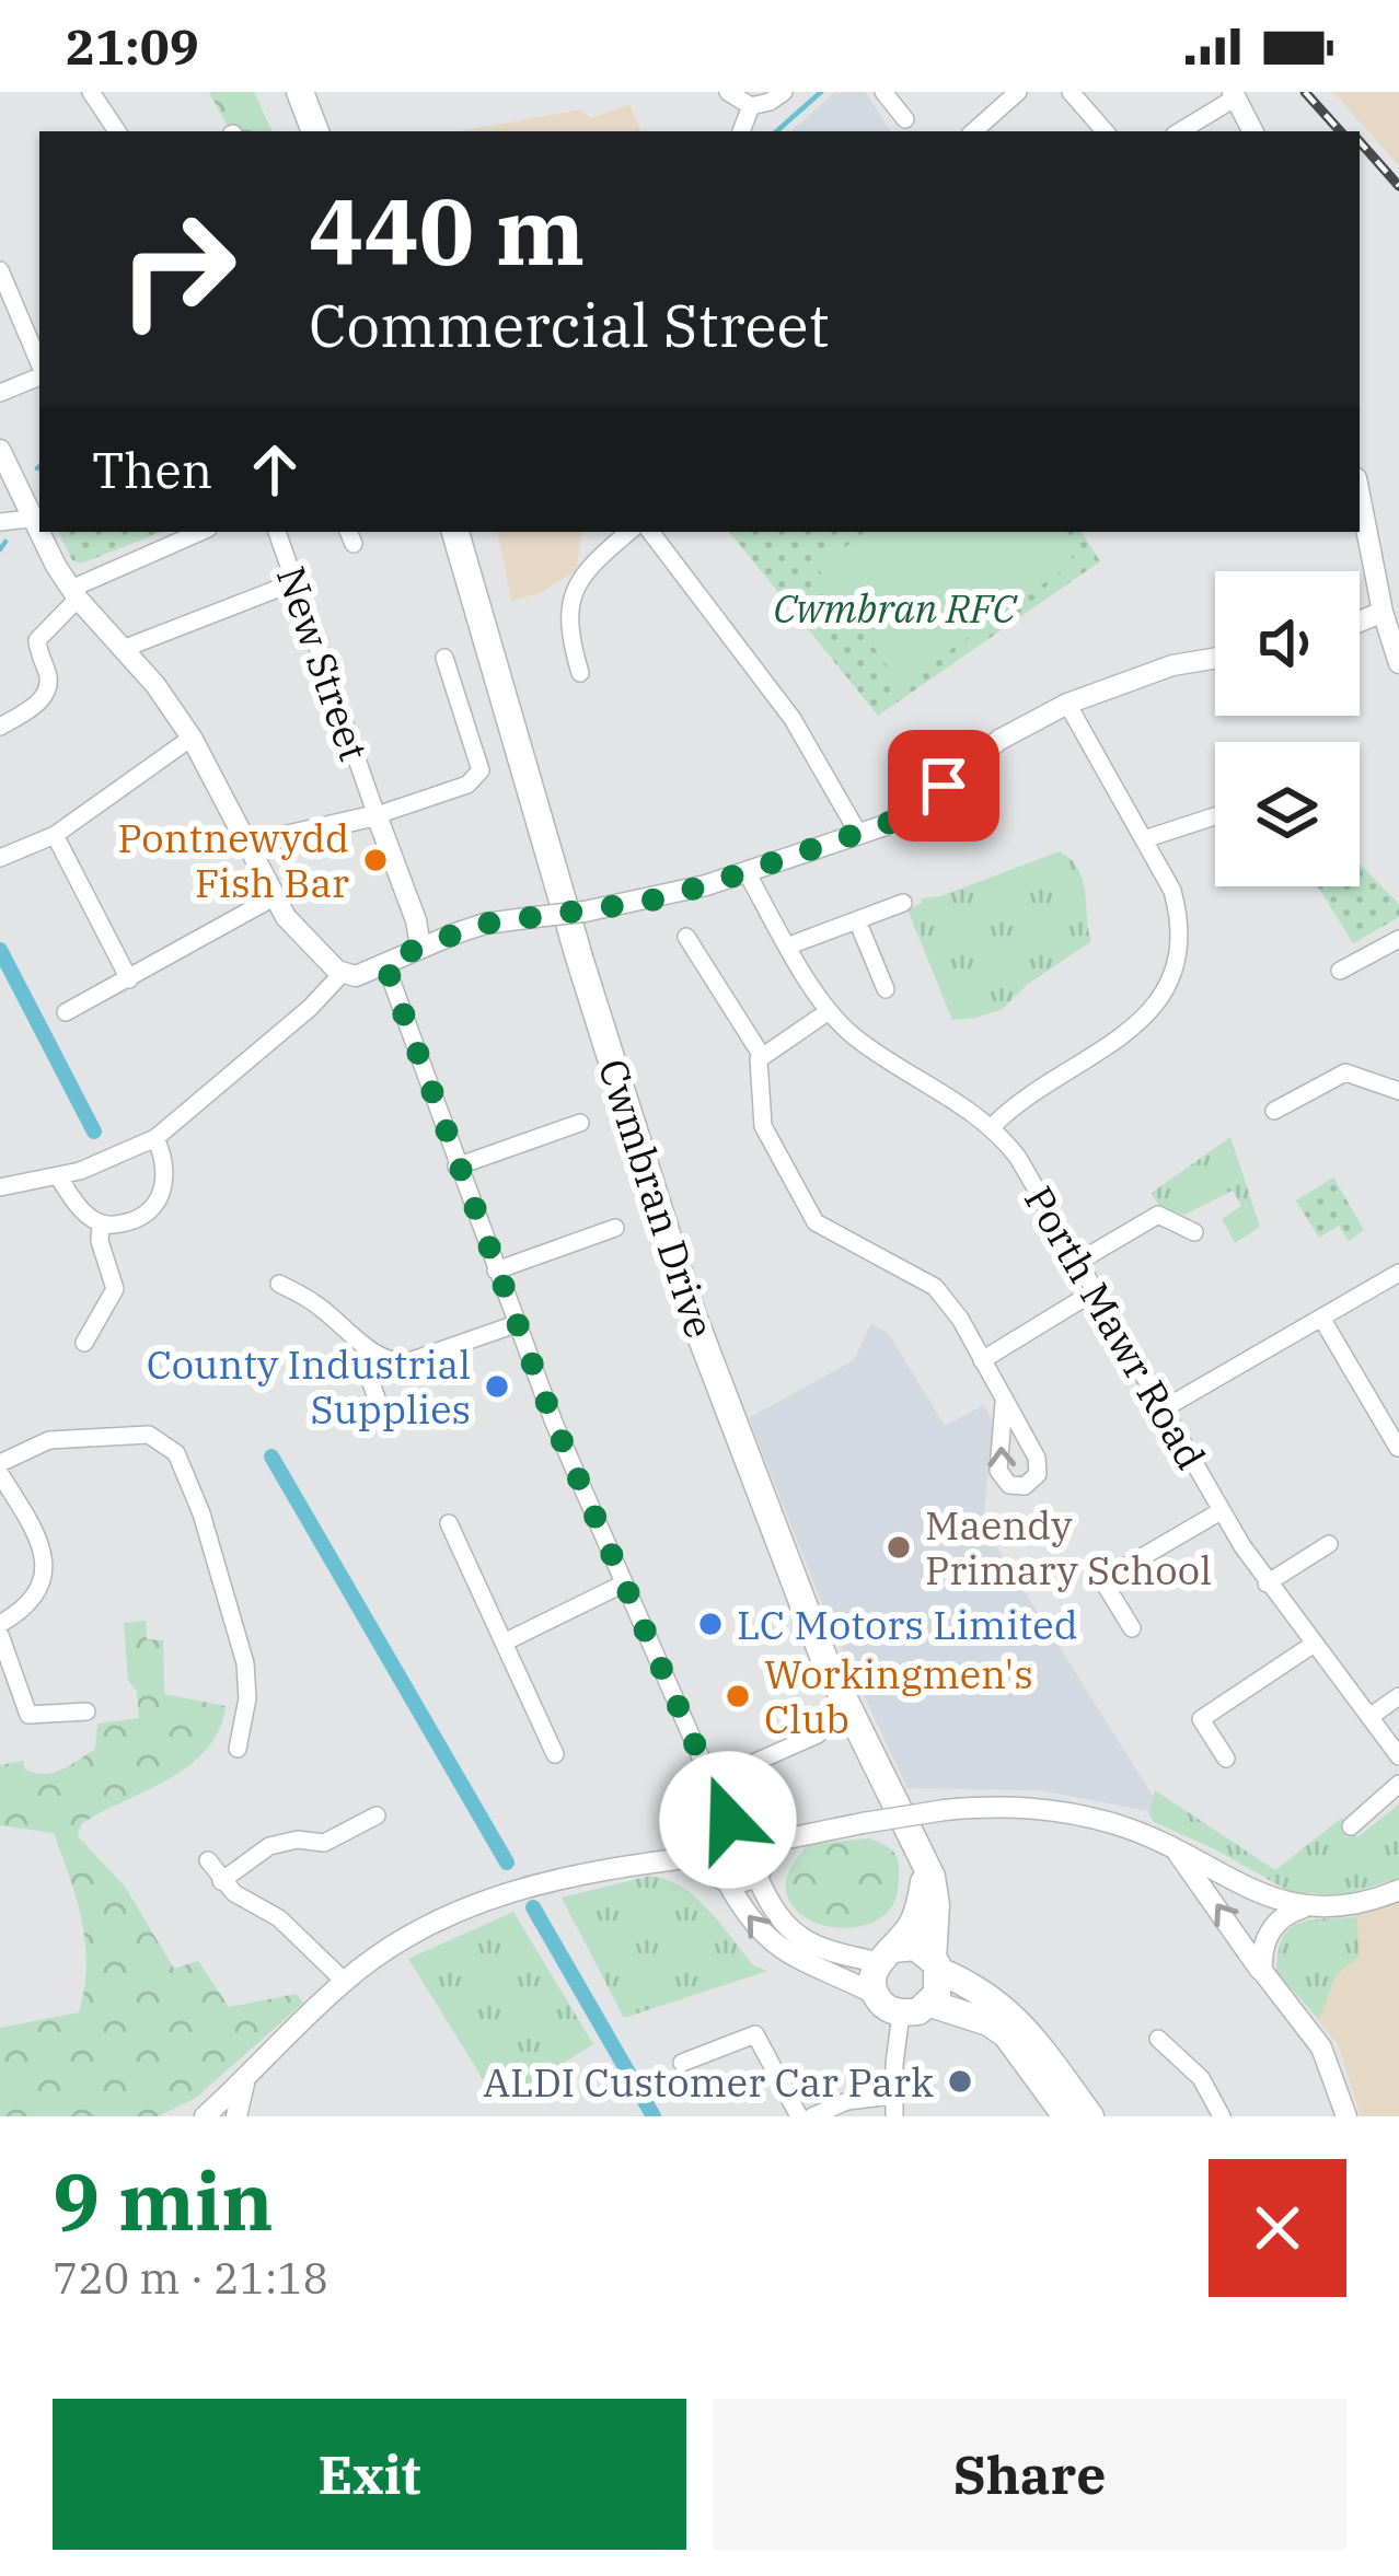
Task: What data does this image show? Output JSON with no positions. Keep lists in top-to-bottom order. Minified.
{"streets":{"main road":["Cwmbran Drive"],"street":["New Street","Porth Mawr Road"]},"parks":["Cwmbran RFC"],"places":["Pontnewydd Fish Bar","County Industrial Supplies","Maendy Primary School","LC Motors Limited","Workingmen's Club","ALDI Customer Car Park"],"page":{"status":"21:09","turn":["440 m","Commercial Street"],"then":"Then","heading":["9 min","720 m · 21:18"],"buttons":["Exit","Share"]}}
